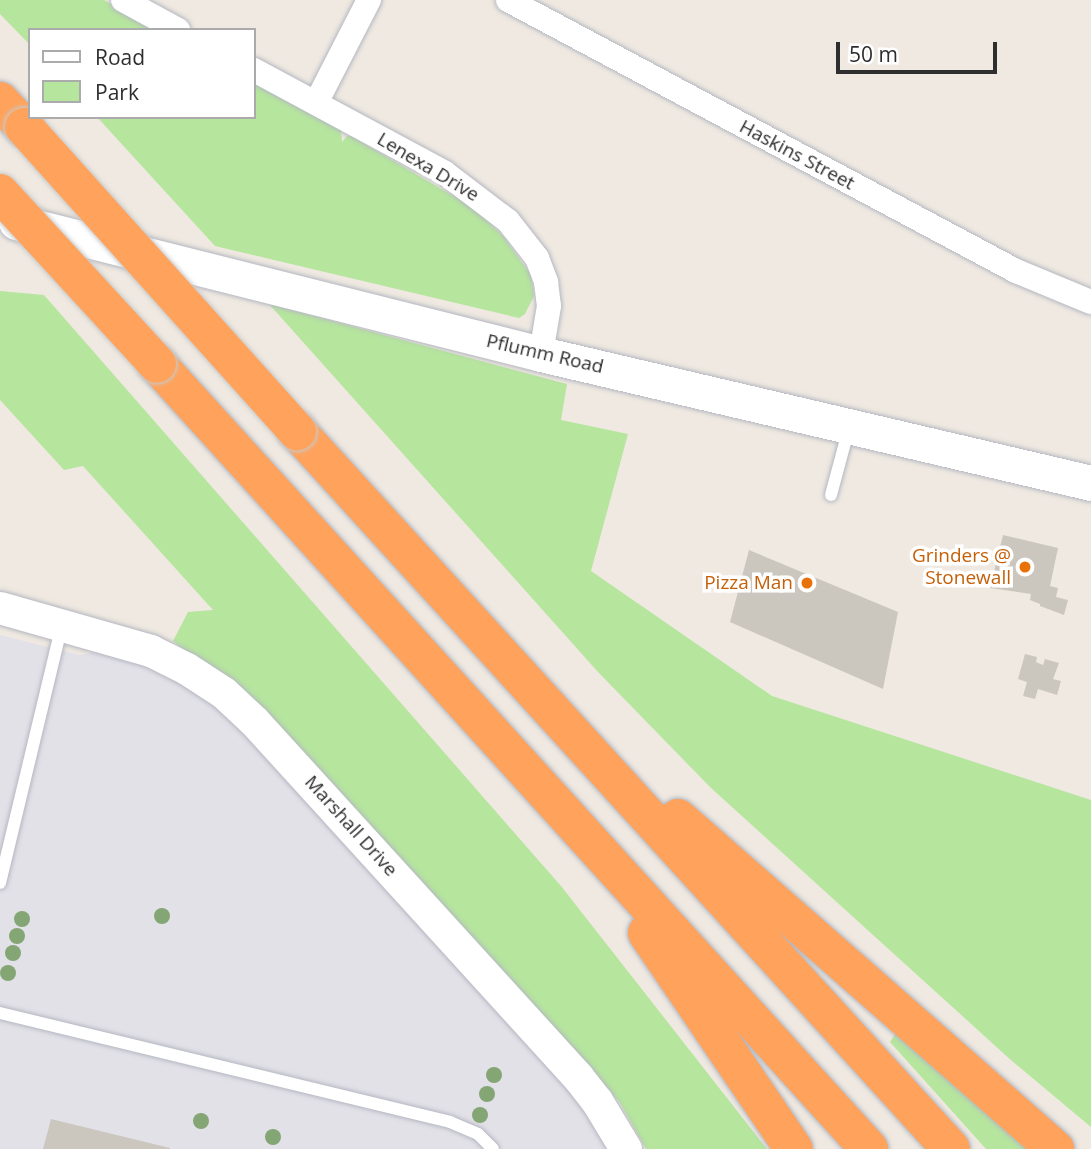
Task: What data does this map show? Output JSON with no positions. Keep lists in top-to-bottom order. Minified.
{"streets":{"main road":["Pflumm Road"],"street":["Haskins Street","Lenexa Drive","Marshall Drive"]},"crossings":[["Lenexa Drive","Pflumm Road"]],"places":["Grinders @ Stonewall","Pizza Man"],"legend":["Road","Park"],"scale_bar":"50 m"}
